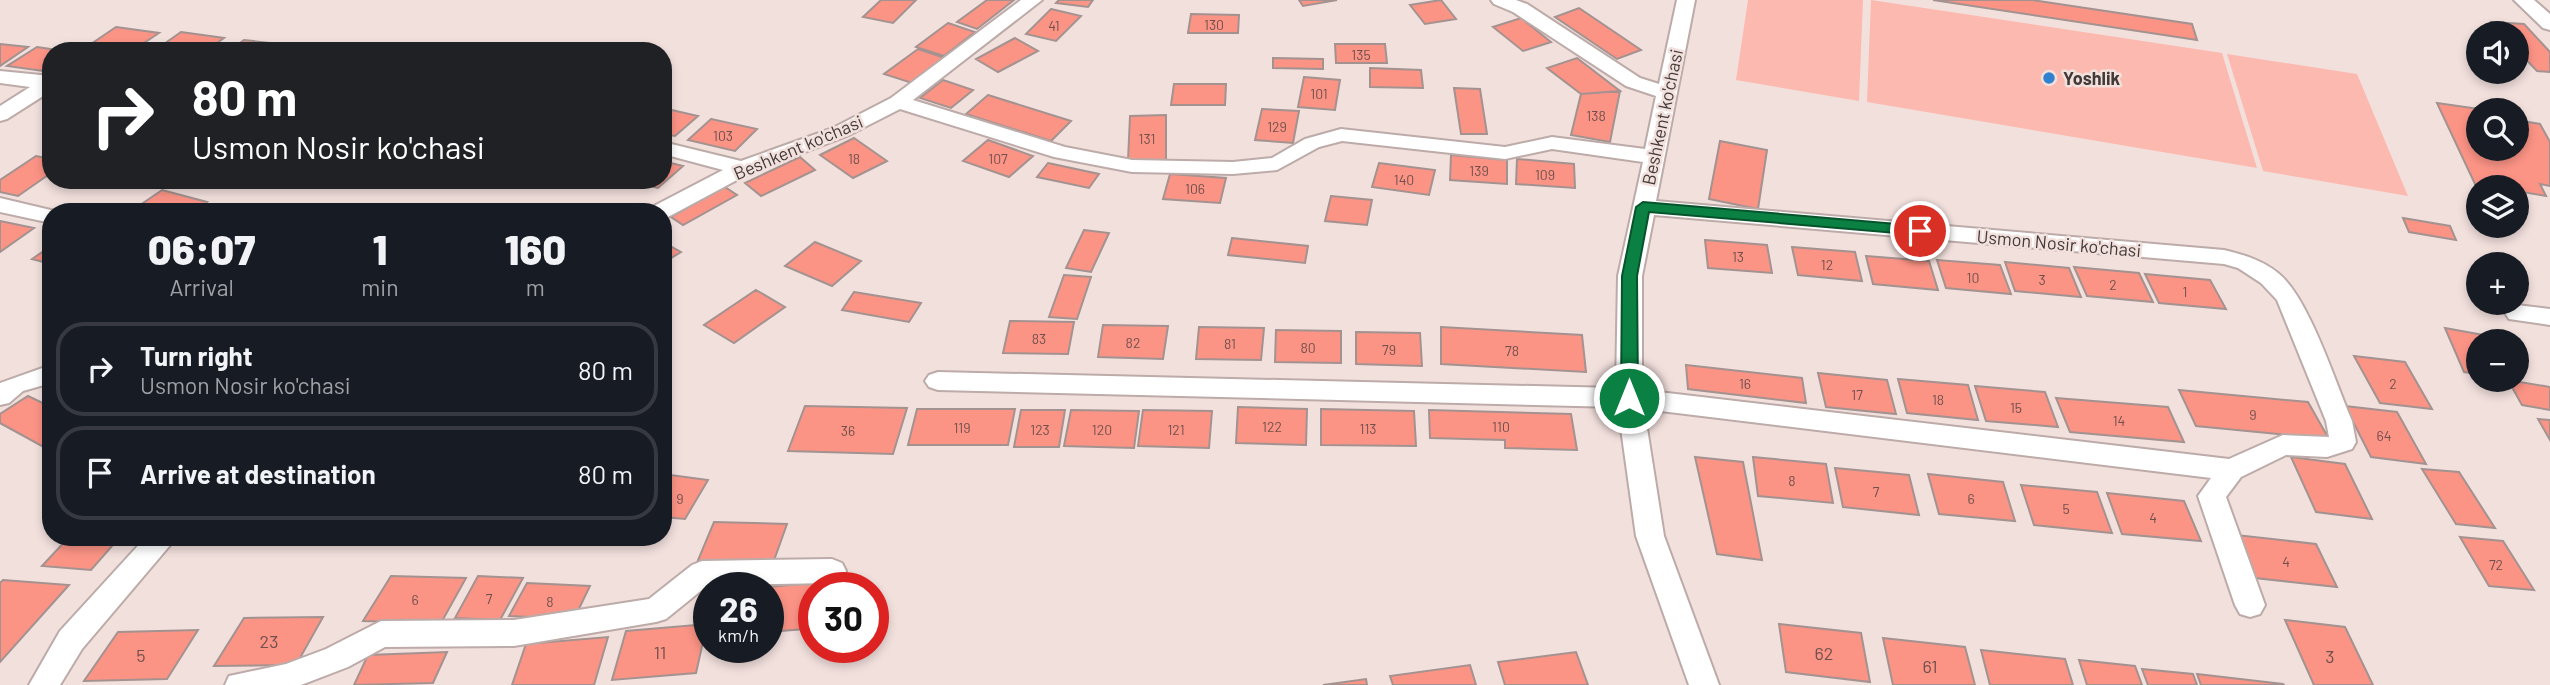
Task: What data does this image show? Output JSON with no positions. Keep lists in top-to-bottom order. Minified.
{"streets":{"street":["Beshkent ko'chasi","Usmon Nosir ko'chasi"]},"crossings":[["Beshkent ko'chasi","Usmon Nosir ko'chasi"]],"places":["Yoshlik"],"house_numbers":["130","41","135","101","138","129","103","131","18","107","139","109","140","106","13","12","10","3","2","1","83","82","81","80","79","78","16","2","17","18","15","9","14","122","110","119","113","123","120","121","36","64","8","7","9","6","5","4","4","72","7","6","8","23","11","62","5","3","61"],"page":{"map_buttons":["+","−"],"turn":["80 m","Usmon Nosir ko'chasi"],"eta":["06:07","Arrival","1","min","160","m"],"list":[{"name":"Turn right","note":"Usmon Nosir ko'chasi","value":"80 m"},{"name":"Arrive at destination","value":"80 m"}],"speed":"26 km/h","limit":"30"}}
